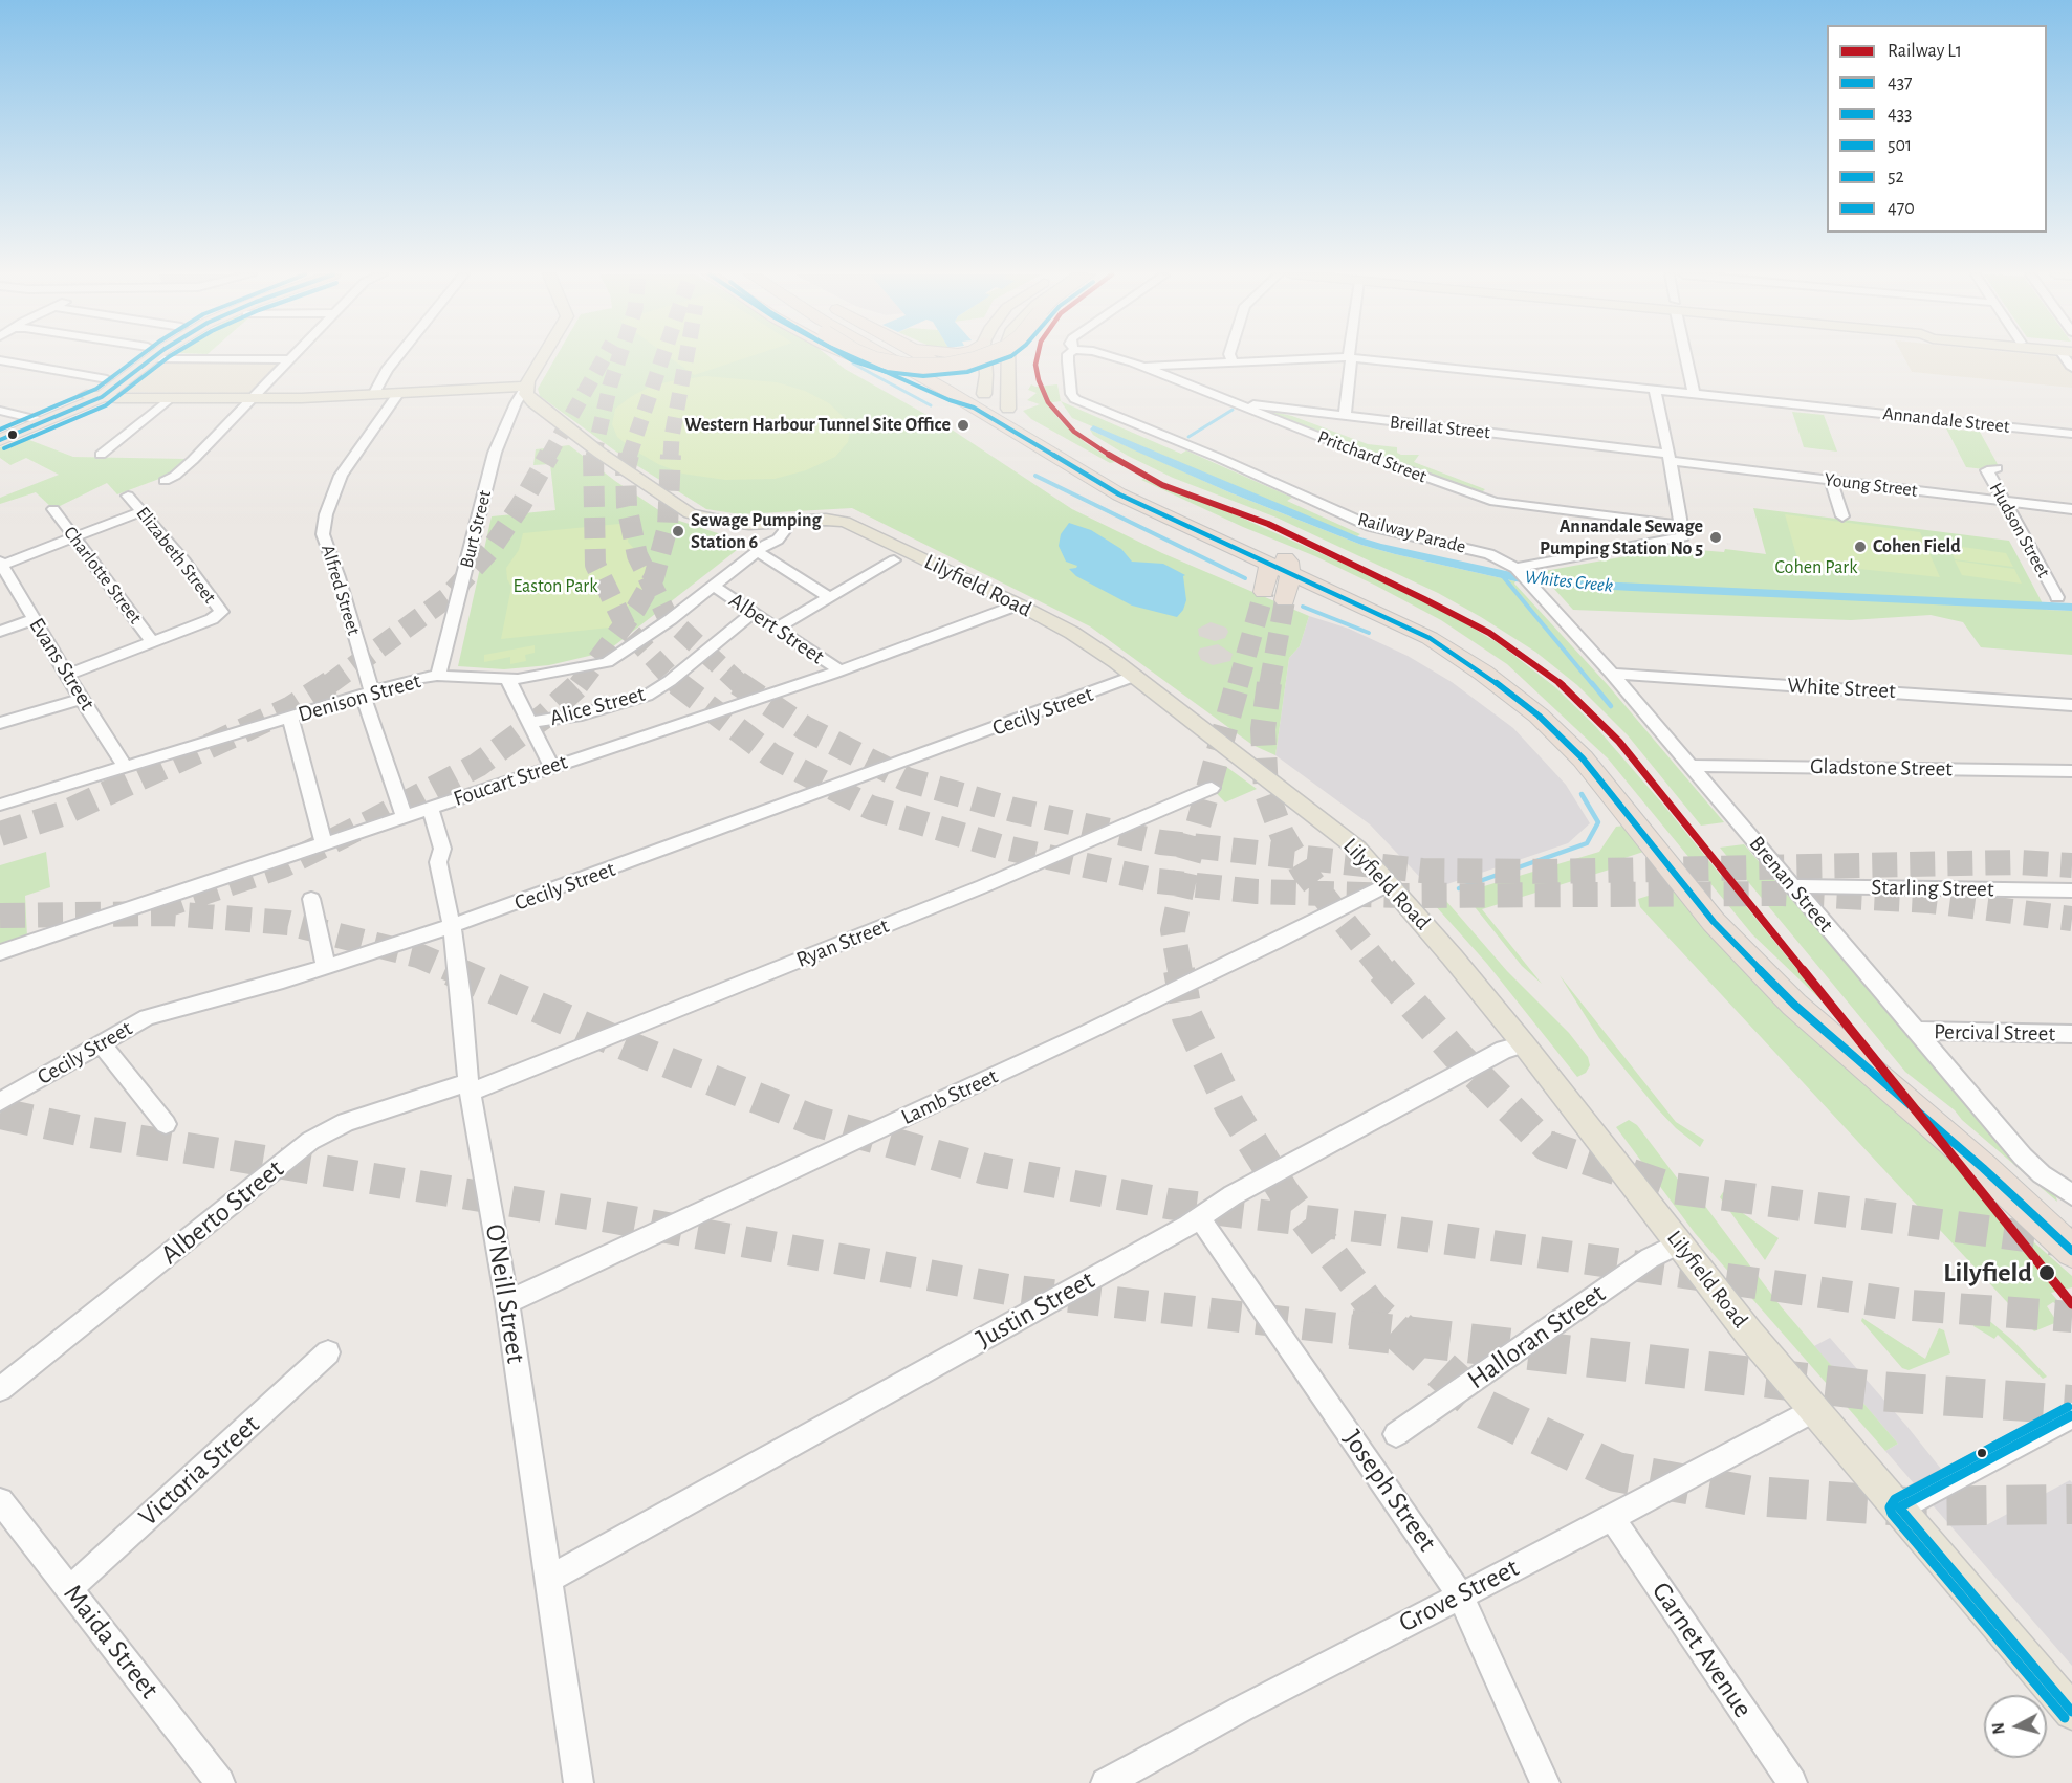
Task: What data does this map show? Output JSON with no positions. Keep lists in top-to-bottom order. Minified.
{"streets":{"main road":["Lilyfield Road"],"street":["Annandale Street","Breillat Street","Pritchard Street","Young Street","Burt Street","Hudson Street","Railway Parade","Elizabeth Street","Charlotte Street","Alfred Street","Albert Street","Evans Street","White Street","Denison Street","Alice Street","Cecily Street","Gladstone Street","Foucart Street","Brenan Street","Starling Street","Ryan Street","Percival Street","Lamb Street","Alberto Street","O'Neill Street","Justin Street","Halloran Street","Victoria Street","Joseph Street","Grove Street","Maida Street","Garnet Avenue"]},"crossings":[["Annandale Street","Pritchard Street"],["Breillat Street","Pritchard Street"],["Breillat Street","Young Street"],["Young Street","Hudson Street"],["Burt Street","Lilyfield Road"],["Burt Street","Denison Street"],["Railway Parade","Brenan Street"],["Elizabeth Street","Charlotte Street"],["Lilyfield Road","Denison Street"],["Lilyfield Road","Cecily Street"],["Lilyfield Road","Foucart Street"],["Lilyfield Road","Lamb Street"],["Lilyfield Road","Justin Street"],["Lilyfield Road","Halloran Street"],["Lilyfield Road","Grove Street"],["Alfred Street","Denison Street"],["Alfred Street","Foucart Street"],["Albert Street","Denison Street"],["Albert Street","Alice Street"],["Albert Street","Foucart Street"],["Evans Street","Denison Street"],["White Street","Brenan Street"],["Cecily Street","O'Neill Street"],["Gladstone Street","Brenan Street"],["Foucart Street","O'Neill Street"],["Brenan Street","Starling Street"],["Brenan Street","Percival Street"],["Ryan Street","Alberto Street"],["Ryan Street","O'Neill Street"],["Lamb Street","O'Neill Street"],["Alberto Street","O'Neill Street"],["O'Neill Street","Justin Street"],["Justin Street","Joseph Street"],["Victoria Street","Maida Street"],["Joseph Street","Grove Street"],["Grove Street","Garnet Avenue"]],"water":["Whites Creek"],"parks":["Cohen Park","Easton Park"],"places":["Western Harbour Tunnel Site Office","Sewage Pumping Station 6","Annandale Sewage Pumping Station No 5","Cohen Field","Lilyfield"],"lines":["rail line L1","transit line 437","transit line 433","transit line 501","transit line 52","transit line 470"],"legend":["Railway L1","437","433","501","52","470"],"north":"left"}
